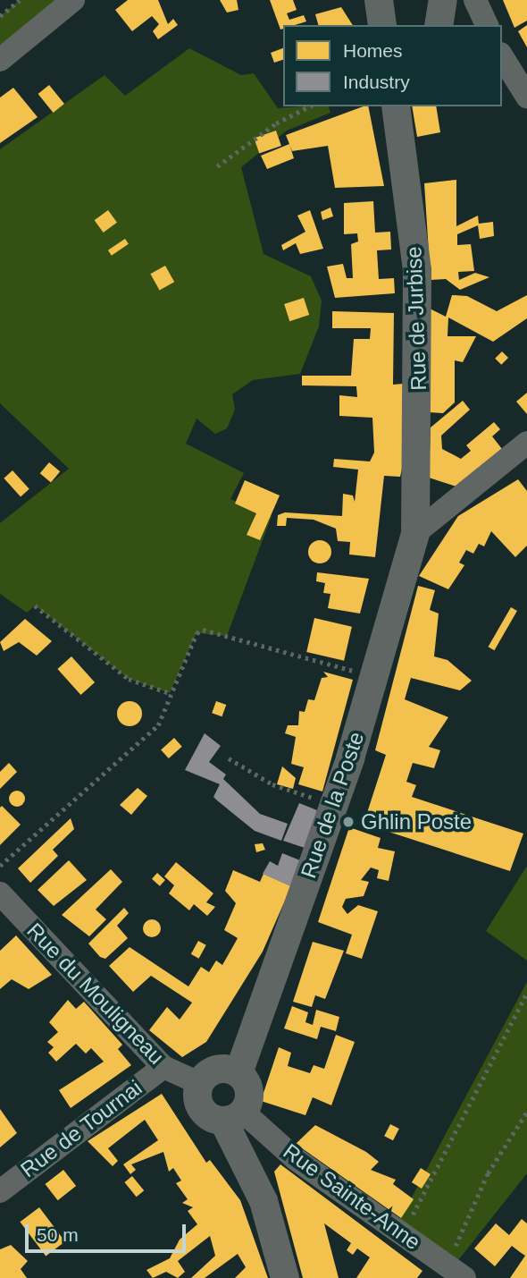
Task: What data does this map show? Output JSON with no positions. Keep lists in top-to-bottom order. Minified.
{"streets":{"street":["Rue de Jurbise","Rue de la Poste","Rue du Mouligneau","Rue de Tournai","Rue Sainte-Anne"]},"crossings":[["Rue de Jurbise","Rue de la Poste"],["Rue de la Poste","Rue du Mouligneau"],["Rue de la Poste","Rue Sainte-Anne"],["Rue du Mouligneau","Rue de Tournai"],["Rue du Mouligneau","Rue Sainte-Anne"]],"places":["Ghlin Poste"],"legend":["Homes","Industry"],"scale_bar":"50 m"}
